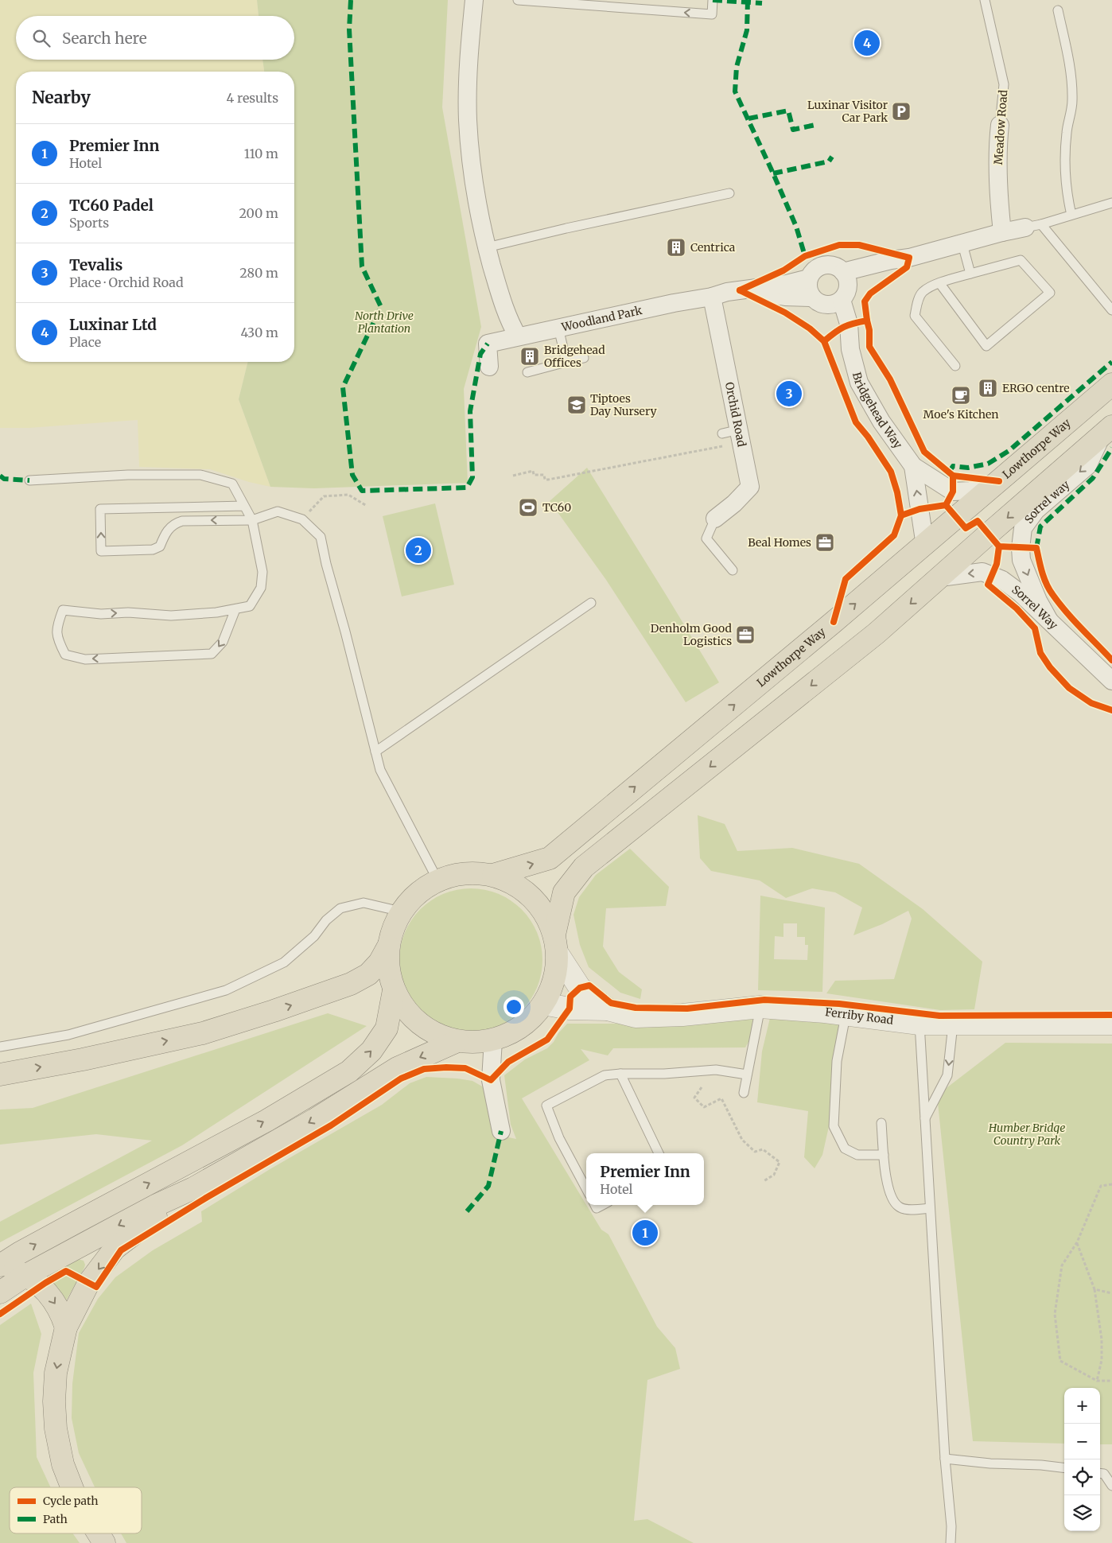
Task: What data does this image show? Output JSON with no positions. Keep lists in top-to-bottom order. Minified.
{"streets":{"highway":["Lowthorpe Way"],"street":["Meadow Road","Woodland Park","Bridgehead Way","Orchid Road","Sorrel way","Sorrel Way","Ferriby Road"]},"crossings":[["Woodland Park","Bridgehead Way"],["Woodland Park","Orchid Road"],["Bridgehead Way","Lowthorpe Way"],["Sorrel way","Sorrel Way"]],"one_way":["Sorrel way","Sorrel Way"],"parks":["North Drive Plantation","Humber Bridge Country Park"],"places":{"parking":["Luxinar Visitor Car Park"],"building":["Centrica","Bridgehead Offices","ERGO centre"],"cafe":["Moe's Kitchen"],"school or university":["Tiptoes Day Nursery"],"sports":["TC60"],"office":["Beal Homes","Denholm Good Logistics"]},"legend":["Cycle path","Path"],"page":{"search":"Search here","pins":["4","3","2","1"],"heading":["Nearby","4 results"],"list":[{"mark":"1","name":"Premier Inn","note":"Hotel","value":"110 m"},{"mark":"2","name":"TC60 Padel","note":"Sports","value":"200 m"},{"mark":"3","name":"Tevalis","note":"Place · Orchid Road","value":"280 m"},{"mark":"4","name":"Luxinar Ltd","note":"Place","value":"430 m"}],"popup":["Premier Inn","Hotel"],"map_buttons":["+","−"]}}
